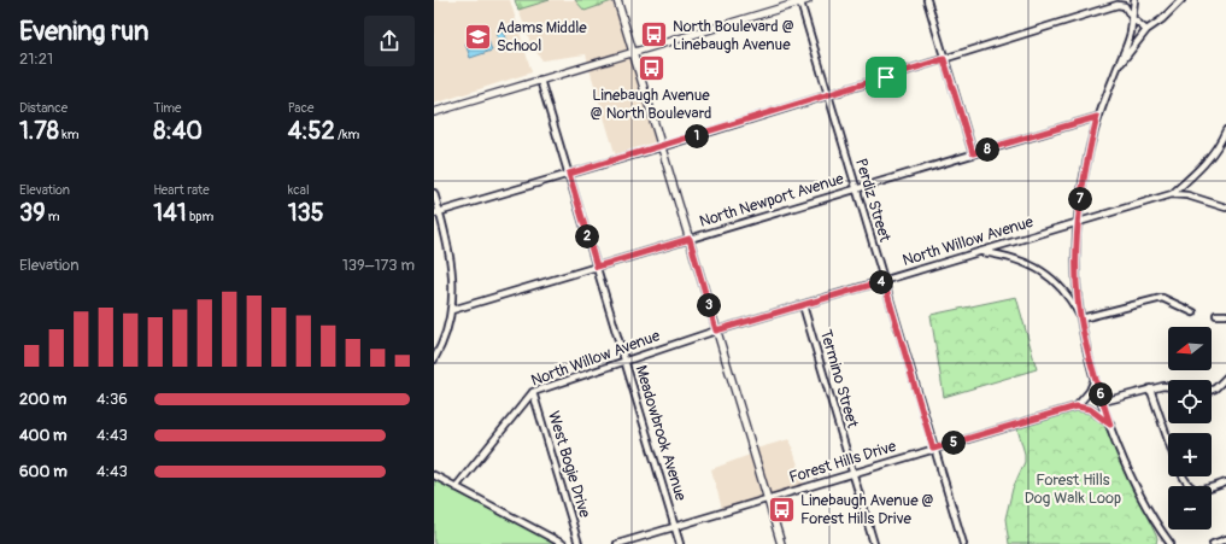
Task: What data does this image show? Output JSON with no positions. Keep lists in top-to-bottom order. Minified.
{"streets":{"street":["North Newport Avenue","Perdiz Street","North Willow Avenue","Termino Street","Meadowbrook Avenue","Forest Hills Drive","West Bogie Drive"]},"crossings":[["North Newport Avenue","Perdiz Street"],["North Newport Avenue","Meadowbrook Avenue"],["Perdiz Street","North Willow Avenue"],["Perdiz Street","Forest Hills Drive"],["North Willow Avenue","Termino Street"],["North Willow Avenue","Meadowbrook Avenue"],["North Willow Avenue","West Bogie Drive"],["Termino Street","Forest Hills Drive"],["Meadowbrook Avenue","Forest Hills Drive"]],"parks":["Forest Hills Dog Walk Loop"],"places":{"bus stop":["North Boulevard @ Linebaugh Avenue","Linebaugh Avenue @ North Boulevard","Linebaugh Avenue @ Forest Hills Drive"],"school or university":["Adams Middle School"]},"north":"left","page":{"heading":["Evening run","21:21"],"stats":[["Distance","1.78 km"],["Time","8:40"],["Pace","4:52 /km"],["Elevation","39 m"],["Heart rate","141 bpm"],["kcal","135"]],"pins":["1","8","7","2","4","3","6","5"],"chart":["Elevation","139–173 m"],"map_buttons":["+","−"],"list":[{"name":"200 m","note":"4:36"},{"name":"400 m","note":"4:43"},{"name":"600 m","note":"4:43"}]}}
